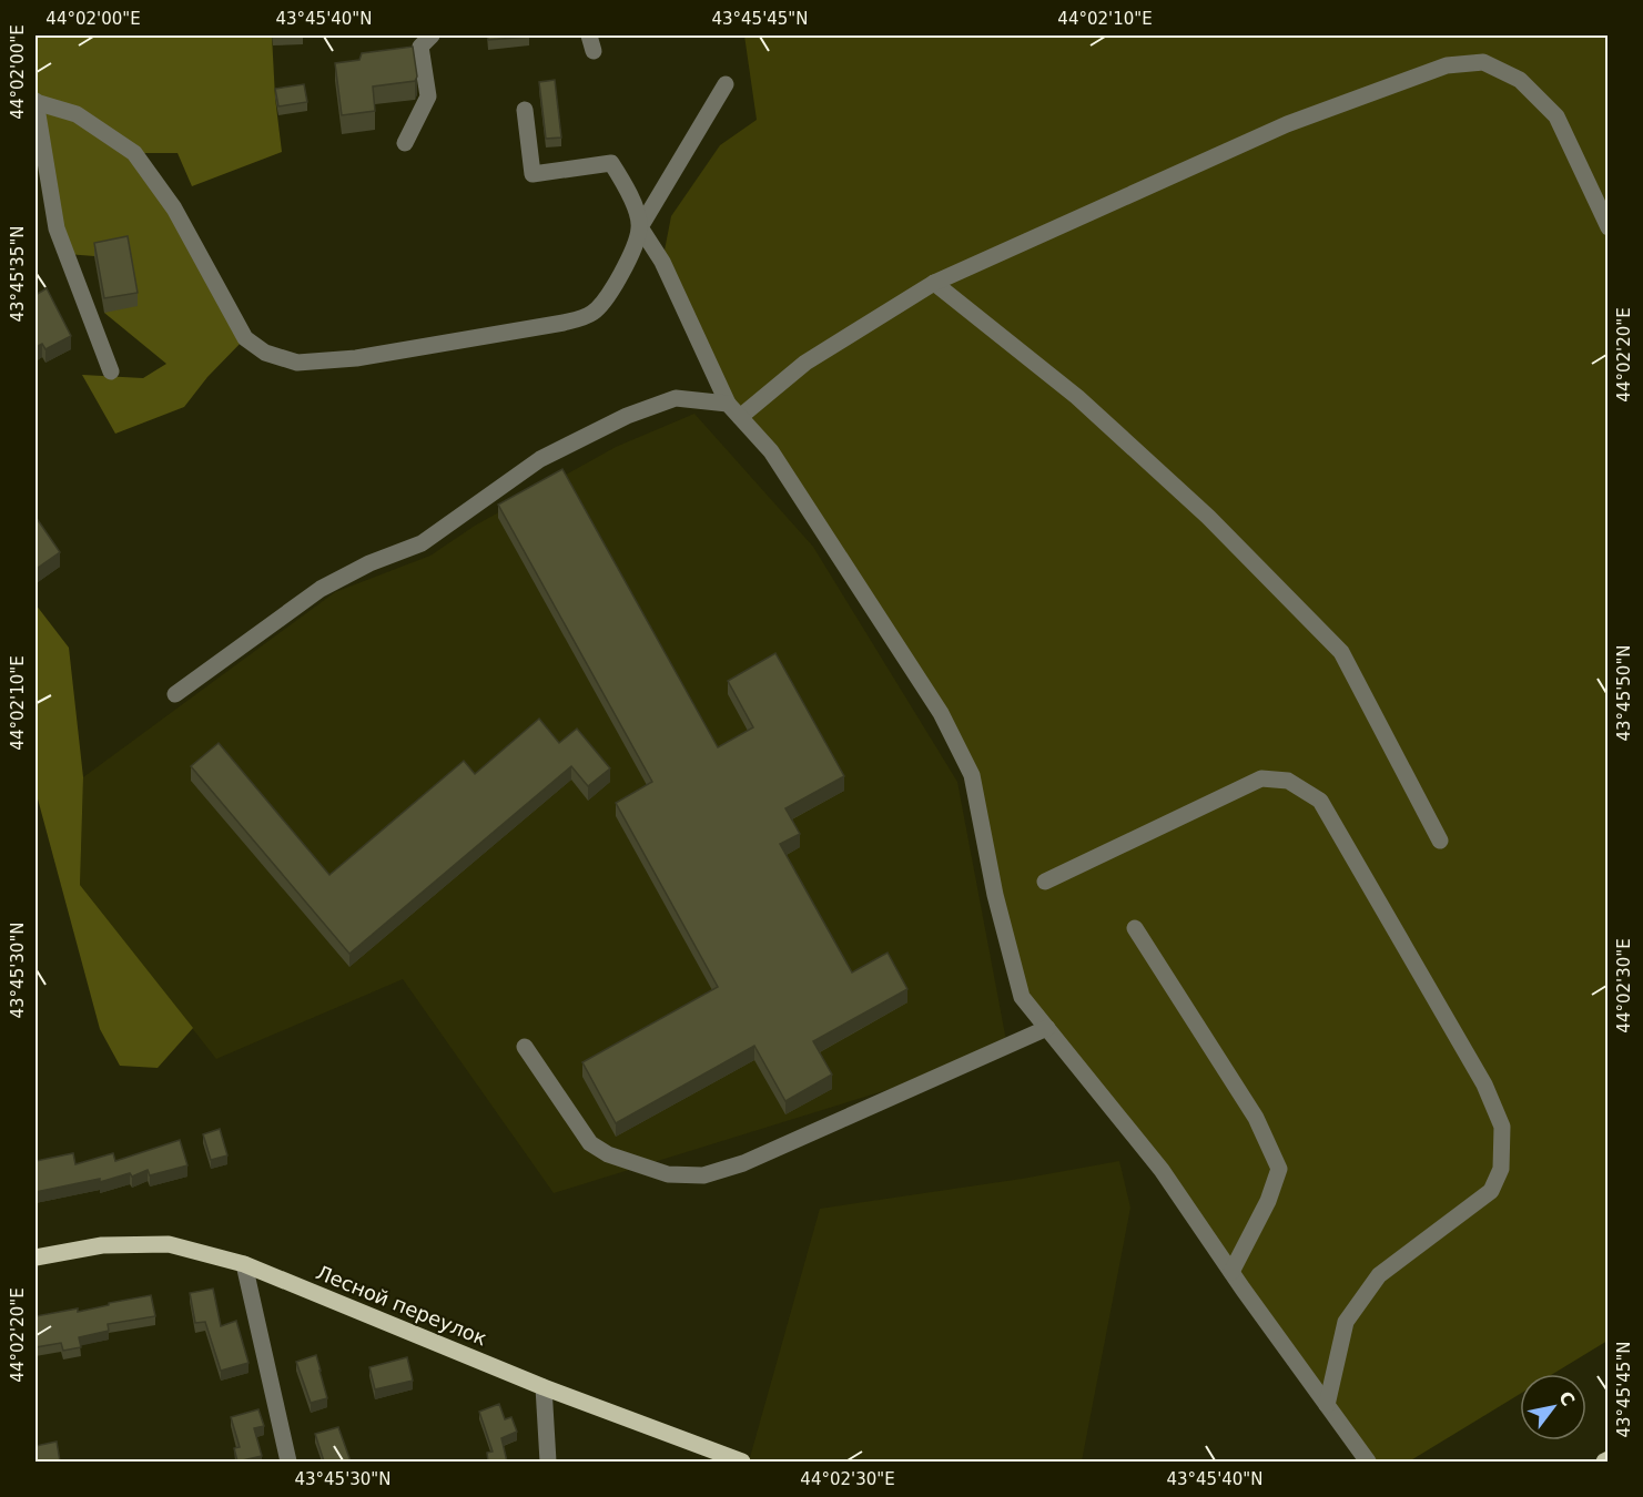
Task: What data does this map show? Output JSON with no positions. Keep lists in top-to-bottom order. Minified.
{"streets":{"main road":["Лесной переулок"]},"north":"top right","coordinates":["44°02'00\"E","43°45'40\"N","43°45'45\"N","44°02'10\"E","43°45'35\"N","44°02'20\"E","43°45'50\"N","43°45'30\"N","44°02'30\"E"]}
